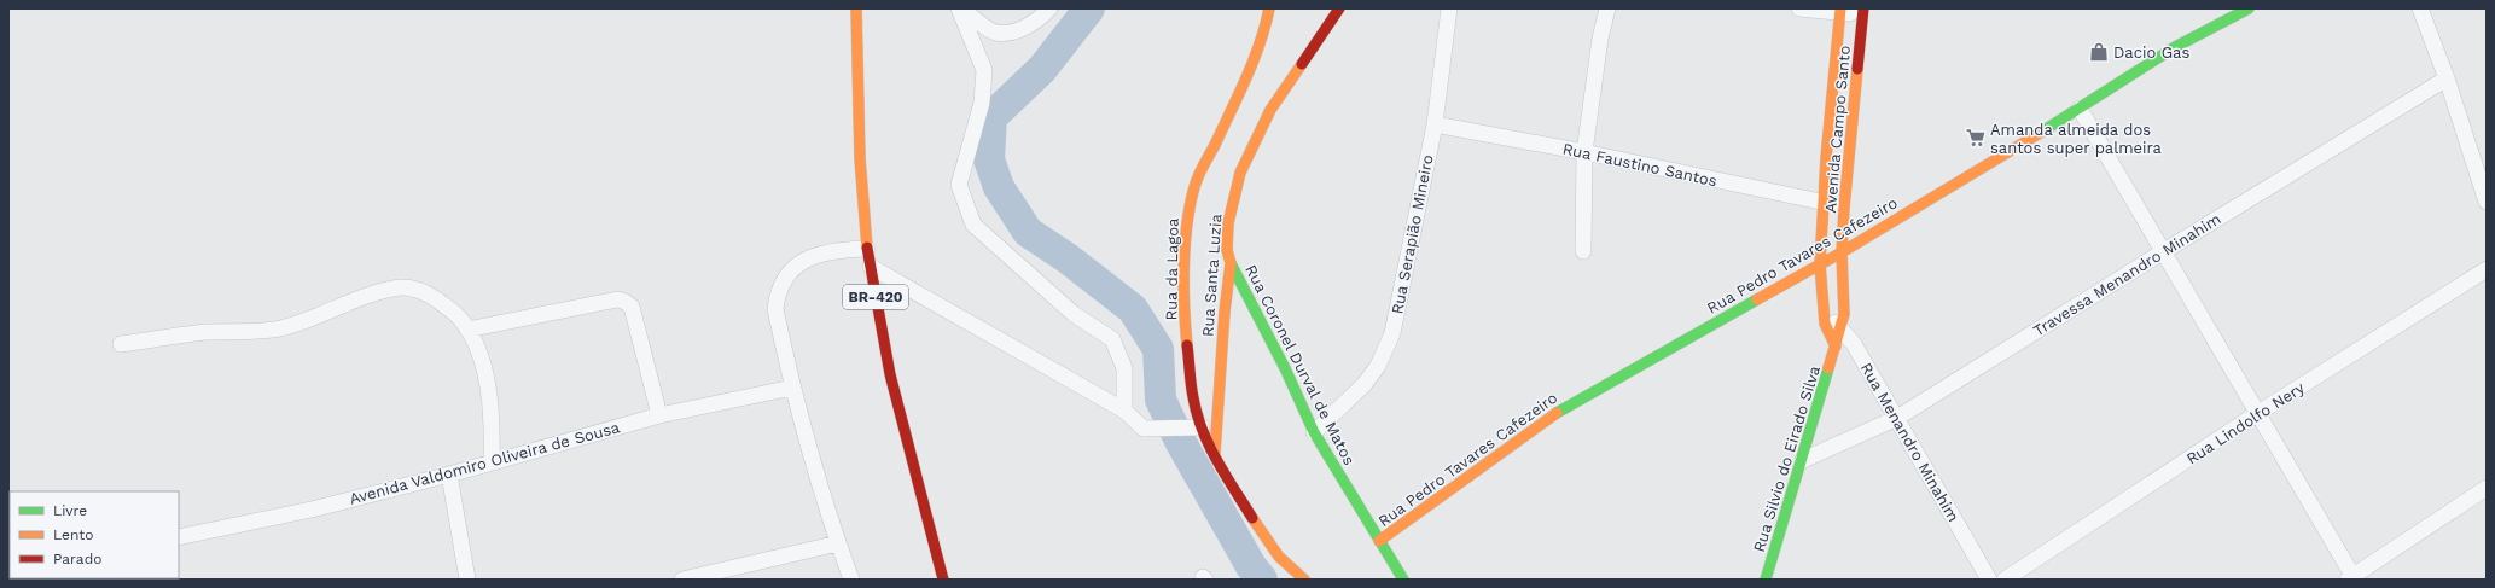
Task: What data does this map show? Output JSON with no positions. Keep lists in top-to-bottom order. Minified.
{"streets":{"street":["Avenida Campo Santo","Rua Faustino Santos","Rua Serapião Mineiro","Rua Pedro Tavares Cafezeiro","Rua da Lagoa","Travessa Menandro Minahim","Rua Santa Luzia","BR-420","Rua Coronel Durval de Matos","Rua Lindolfo Nery","Rua Menandro Minahim","Rua Silvio do Eirado Silva","Avenida Valdomiro Oliveira de Sousa"]},"crossings":[["Avenida Campo Santo","Rua Faustino Santos"],["Avenida Campo Santo","Rua Pedro Tavares Cafezeiro"],["Avenida Campo Santo","Rua Menandro Minahim"],["Avenida Campo Santo","Rua Silvio do Eirado Silva"],["Rua Faustino Santos","Rua Serapião Mineiro"],["Rua Serapião Mineiro","Rua Coronel Durval de Matos"],["Rua Pedro Tavares Cafezeiro","Rua Coronel Durval de Matos"],["Rua da Lagoa","Rua Santa Luzia"],["Travessa Menandro Minahim","Rua Menandro Minahim"],["Travessa Menandro Minahim","Rua Silvio do Eirado Silva"],["Rua Santa Luzia","Rua Coronel Durval de Matos"]],"places":{"shop":["Dacio Gas"],"supermarket":["Amanda almeida dos santos super palmeira"]},"legend":["Livre","Lento","Parado"]}
